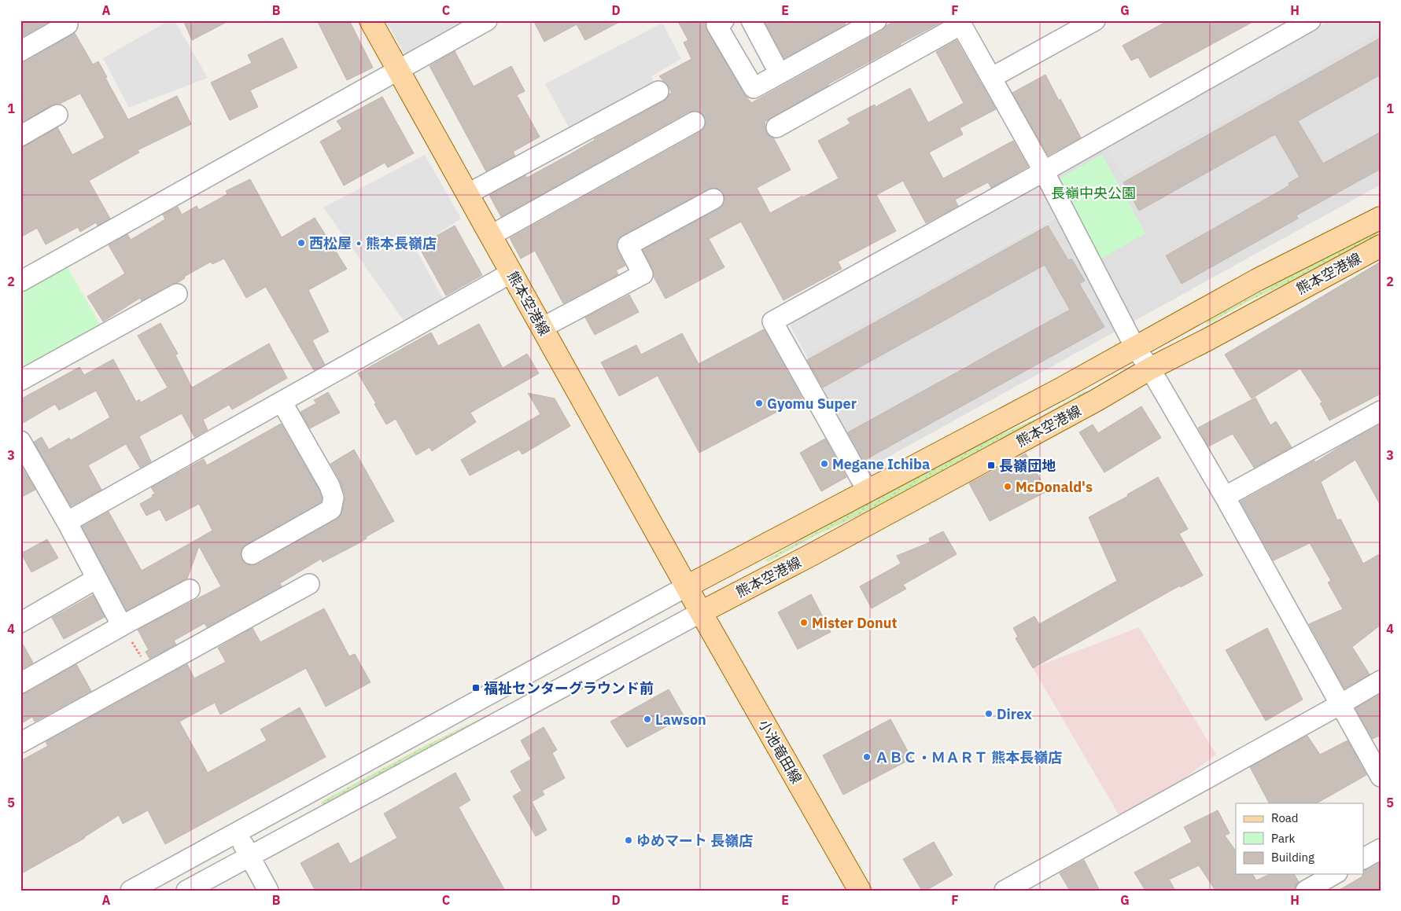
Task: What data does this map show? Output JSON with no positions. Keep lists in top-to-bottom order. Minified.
{"streets":{"main road":["熊本空港線","小池竜田線"]},"crossings":[["熊本空港線","小池竜田線"]],"parks":["長嶺中央公園"],"places":{"other":["西松屋・熊本長嶺店","Gyomu Super","Megane Ichiba","McDonald's","Mister Donut","Direx","Lawson","ＡＢＣ・ＭＡＲＴ 熊本長嶺店","ゆめマート 長嶺店"],"transit":["長嶺団地","福祉センターグラウンド前"]},"legend":["Road","Park","Building"],"grid":{"columns":["A","B","C","D","E","F","G","H"],"rows":["1","2","3","4","5"]}}
